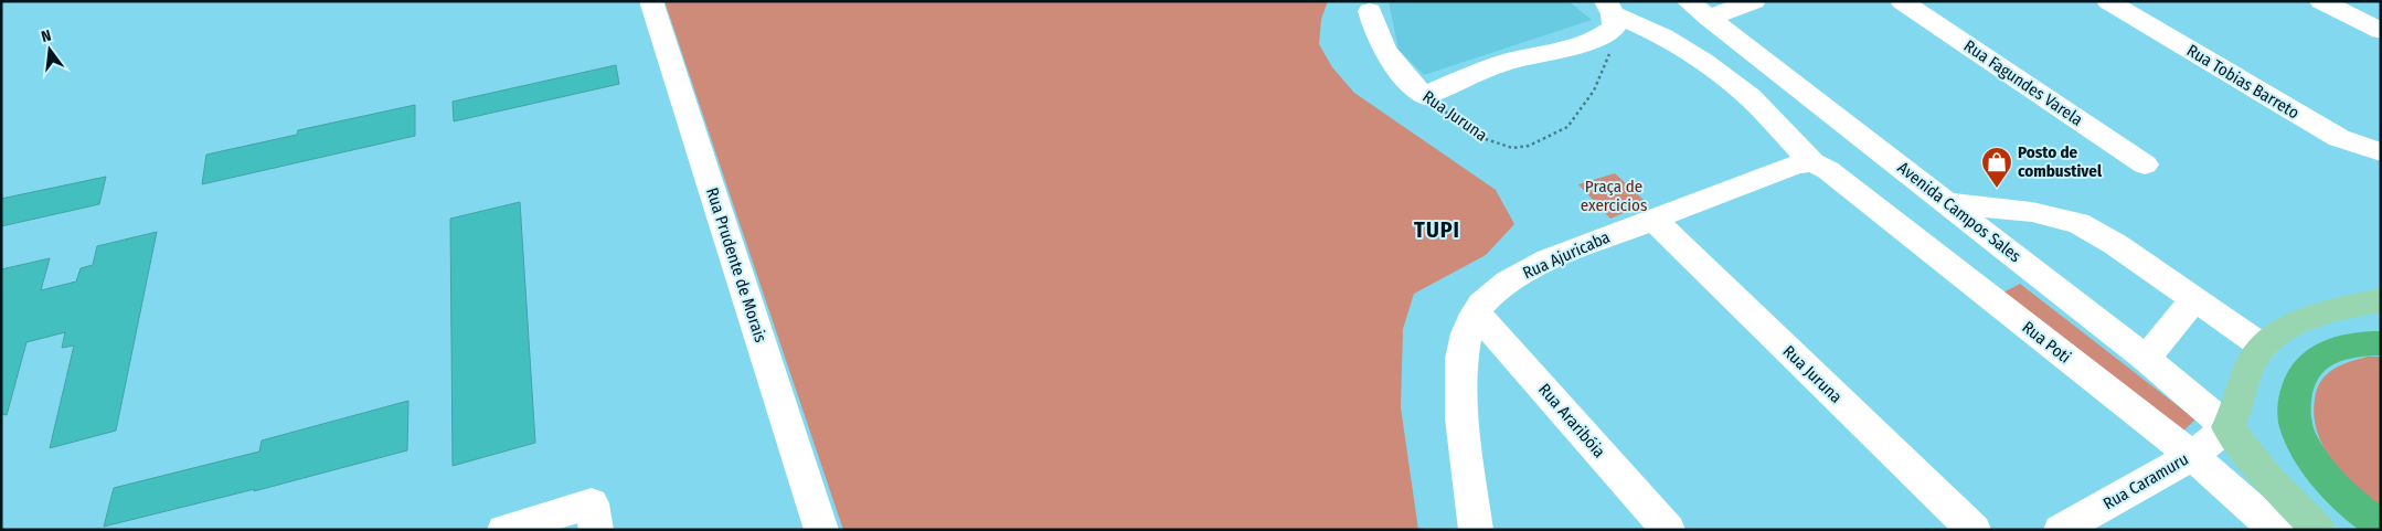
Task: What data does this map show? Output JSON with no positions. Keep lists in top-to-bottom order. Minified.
{"streets":{"street":["Rua Tobias Barreto","Rua Fagundes Varela","Rua Juruna","Avenida Campos Sales","Rua Ajuricaba","Rua Prudente de Morais","Rua Poti","Rua Araribóia","Rua Caramuru"]},"crossings":[["Rua Juruna","Rua Ajuricaba"],["Rua Juruna","Rua Poti"],["Avenida Campos Sales","Rua Caramuru"],["Rua Ajuricaba","Rua Poti"],["Rua Ajuricaba","Rua Araribóia"],["Rua Poti","Rua Caramuru"]],"districts":["TUPI"],"parks":["Praça de exercicios"],"places":{"shop":["Posto de combustivel"]},"north":"top"}
